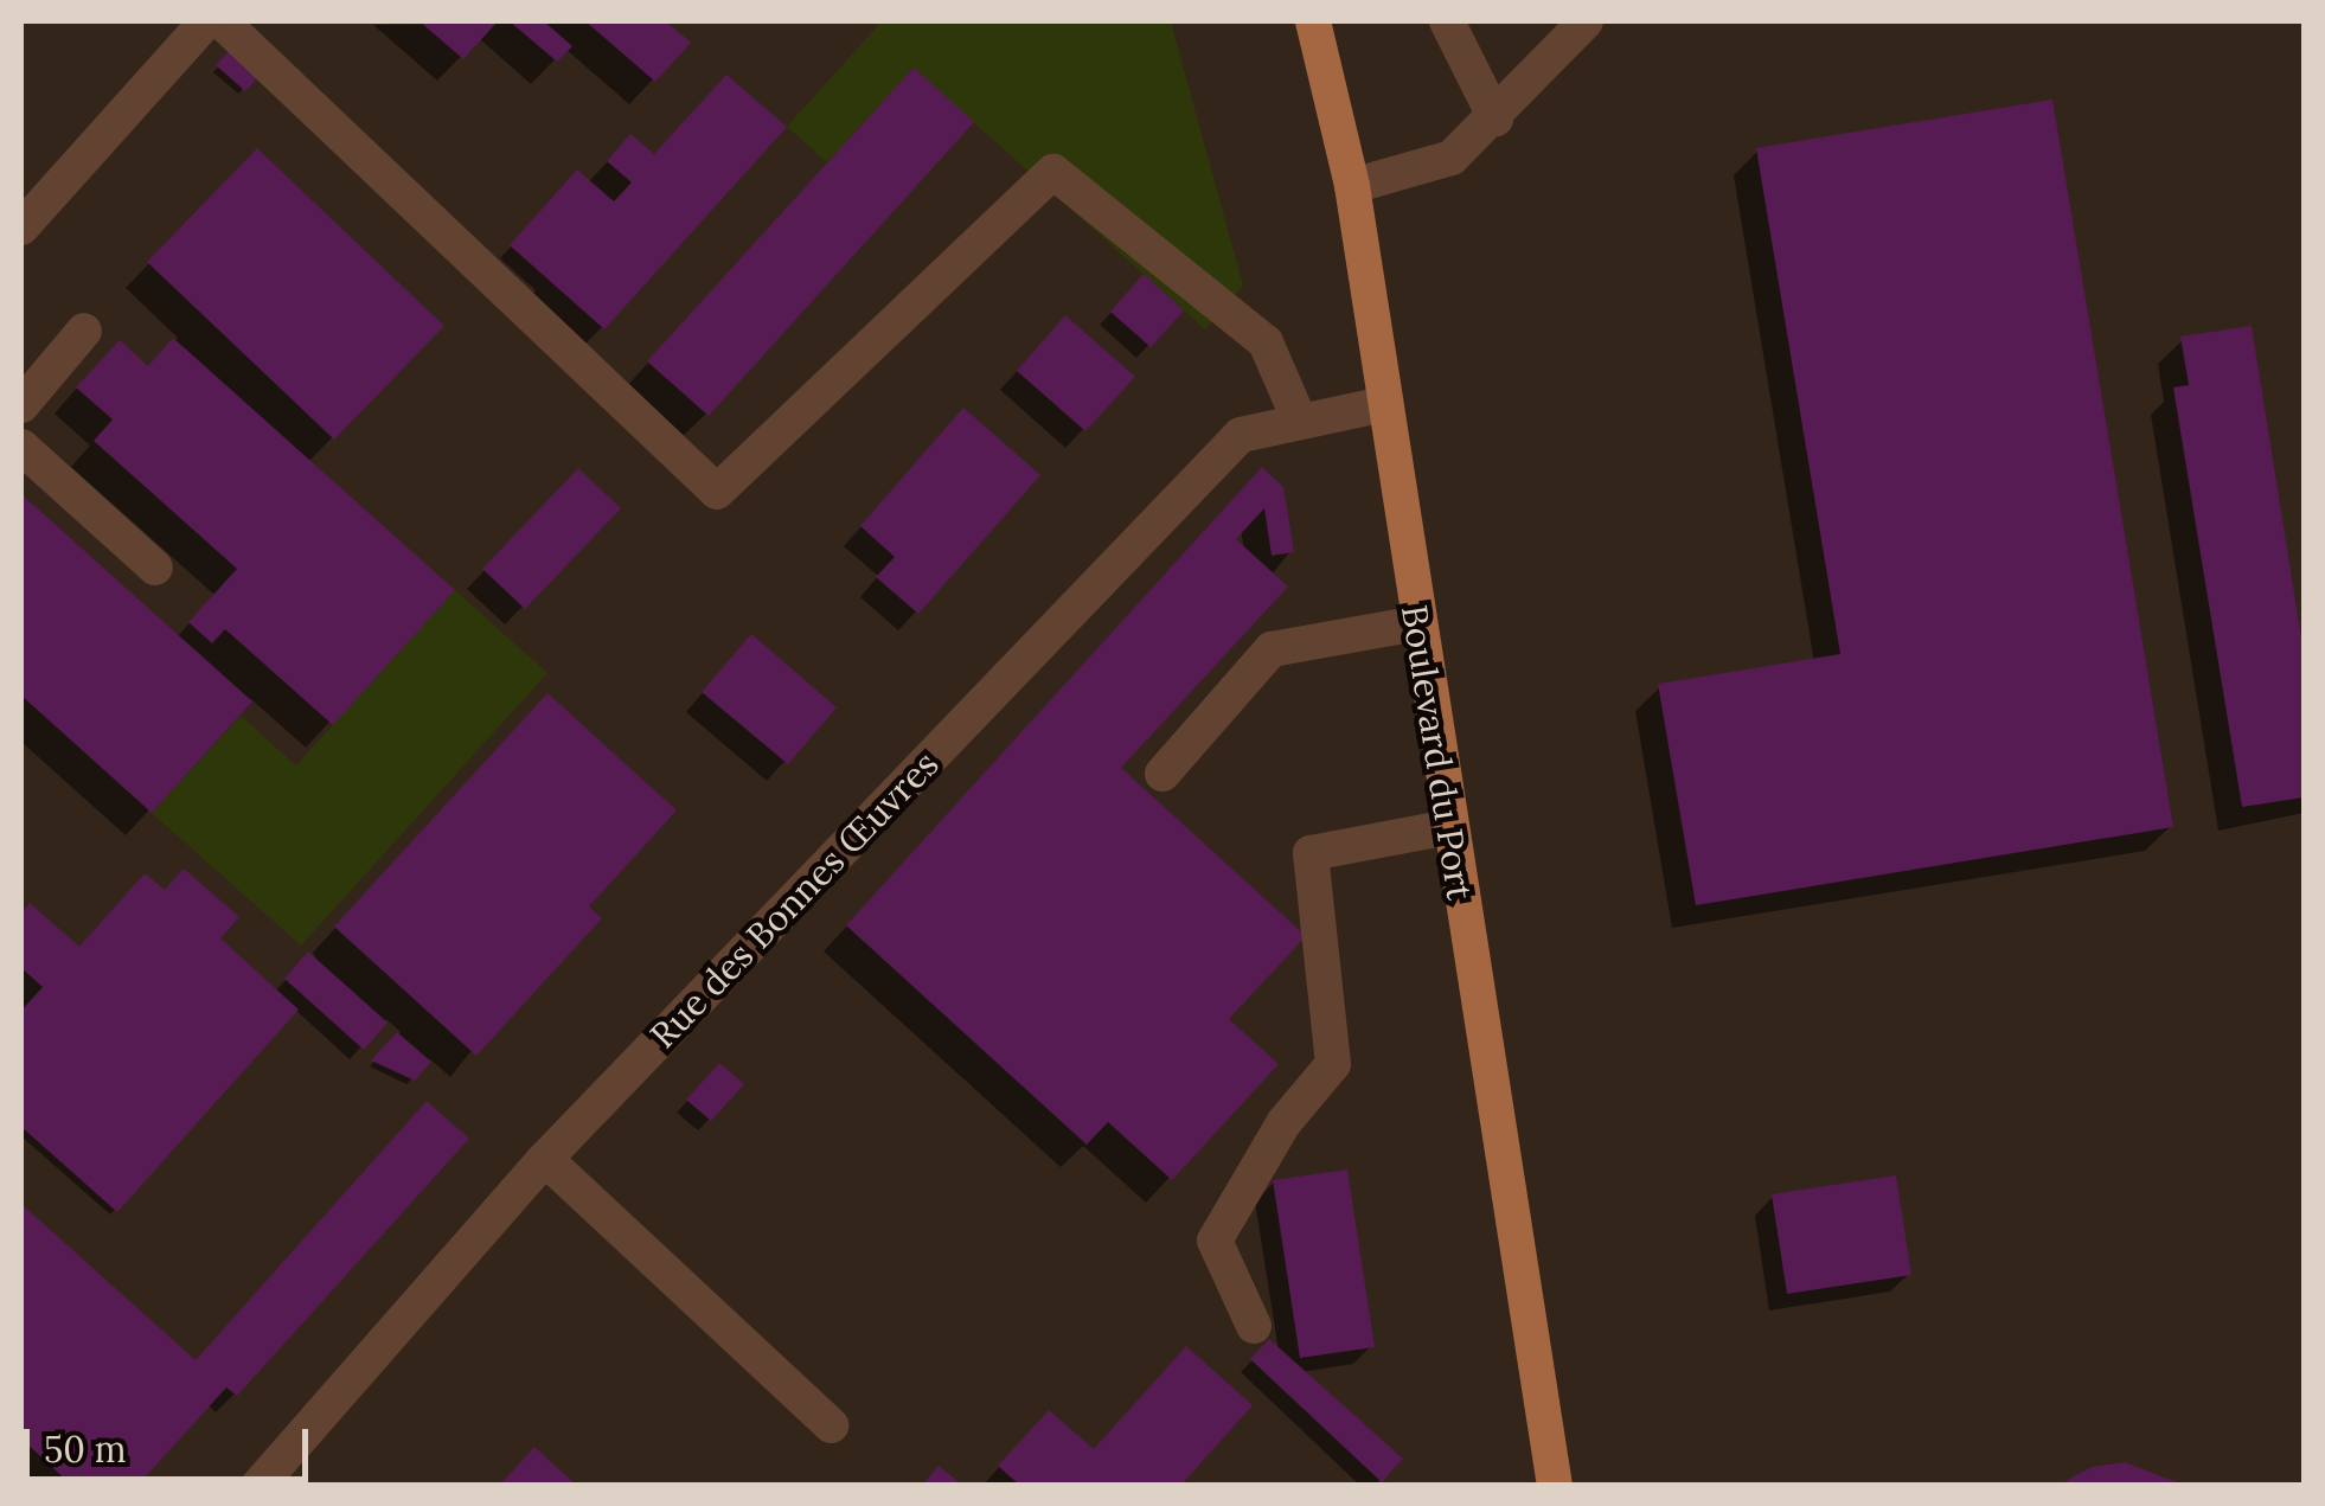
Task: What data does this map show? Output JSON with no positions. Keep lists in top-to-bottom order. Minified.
{"streets":{"main road":["Boulevard du Port"],"street":["Rue des Bonnes Œuvres"]},"crossings":[["Boulevard du Port","Rue des Bonnes Œuvres"]],"scale_bar":"50 m"}
